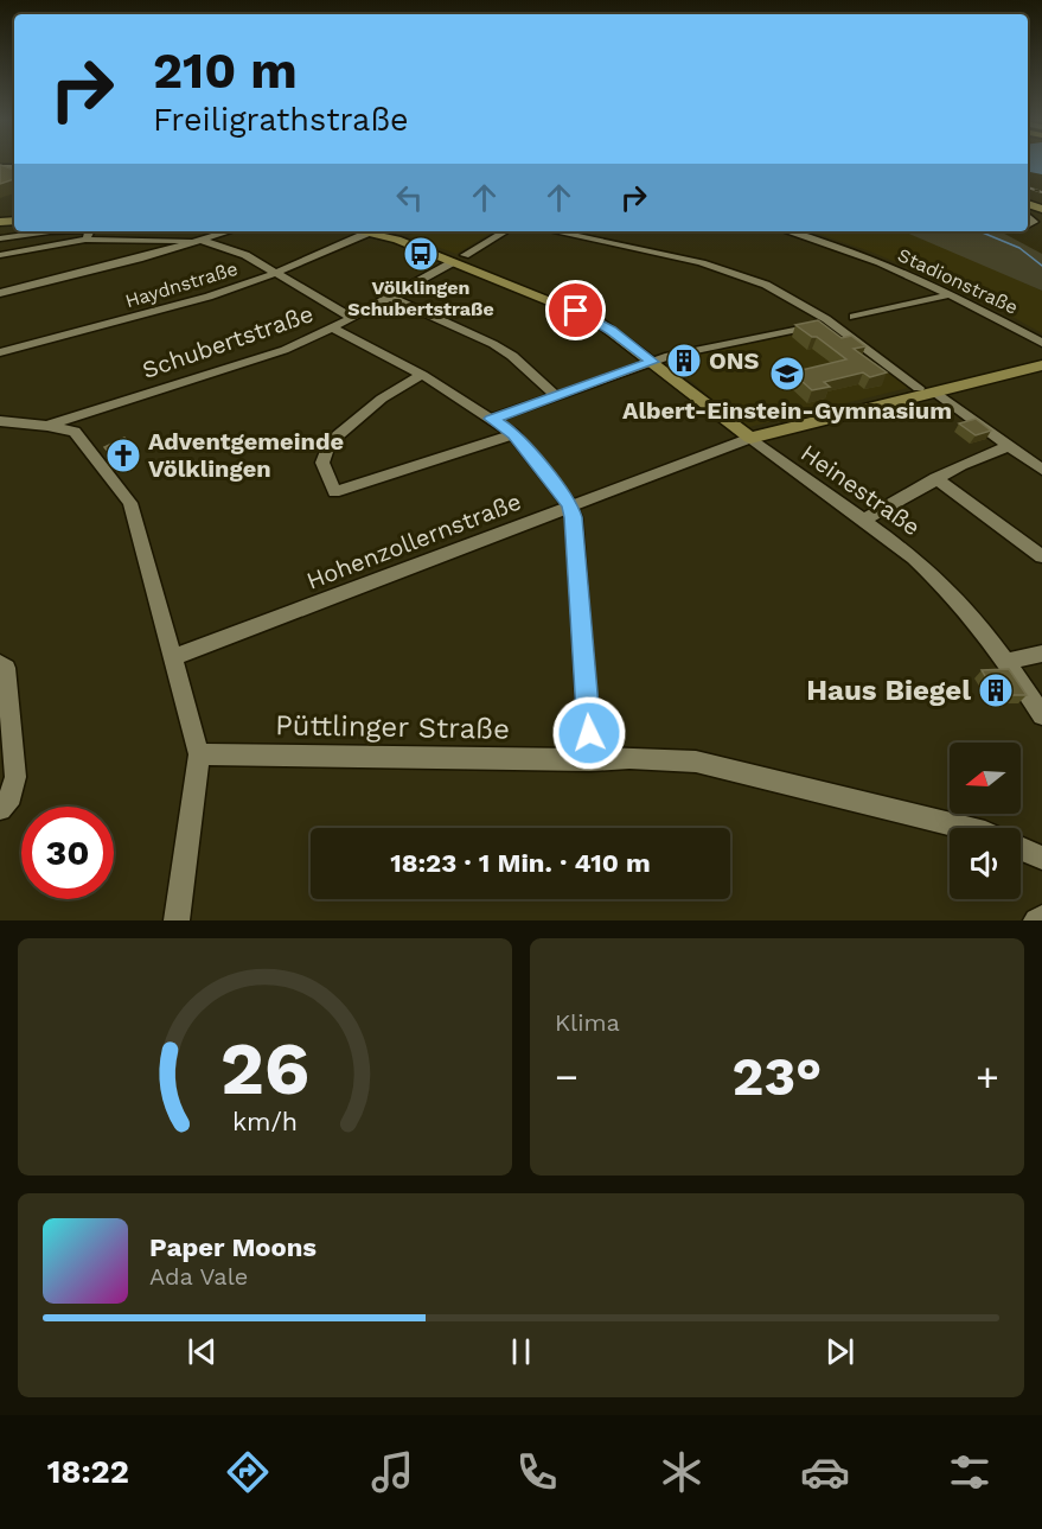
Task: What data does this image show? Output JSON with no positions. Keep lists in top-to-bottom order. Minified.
{"streets":{"main road":["Heinestraße","Hohenzollernstraße"],"street":["Stadionstraße","Haydnstraße","Schubertstraße","Püttlinger Straße"]},"crossings":[["Haydnstraße","Heinestraße"],["Schubertstraße","Heinestraße"],["Heinestraße","Hohenzollernstraße"]],"places":{"bus stop":["Völklingen Schubertstraße"],"building":["ONS","Haus Biegel"],"school or university":["Albert-Einstein-Gymnasium"],"church":["Adventgemeinde Völklingen"]},"north":"left","page":{"turn":["210 m","Freiligrathstraße"],"limit":"30","trip":"18:23 · 1 Min. · 410 m","tile":"Klima","heat":["−","23°","+"],"song":["Paper Moons","Ada Vale"],"tabs":"18:22","gauge":["26","km/h"]}}
